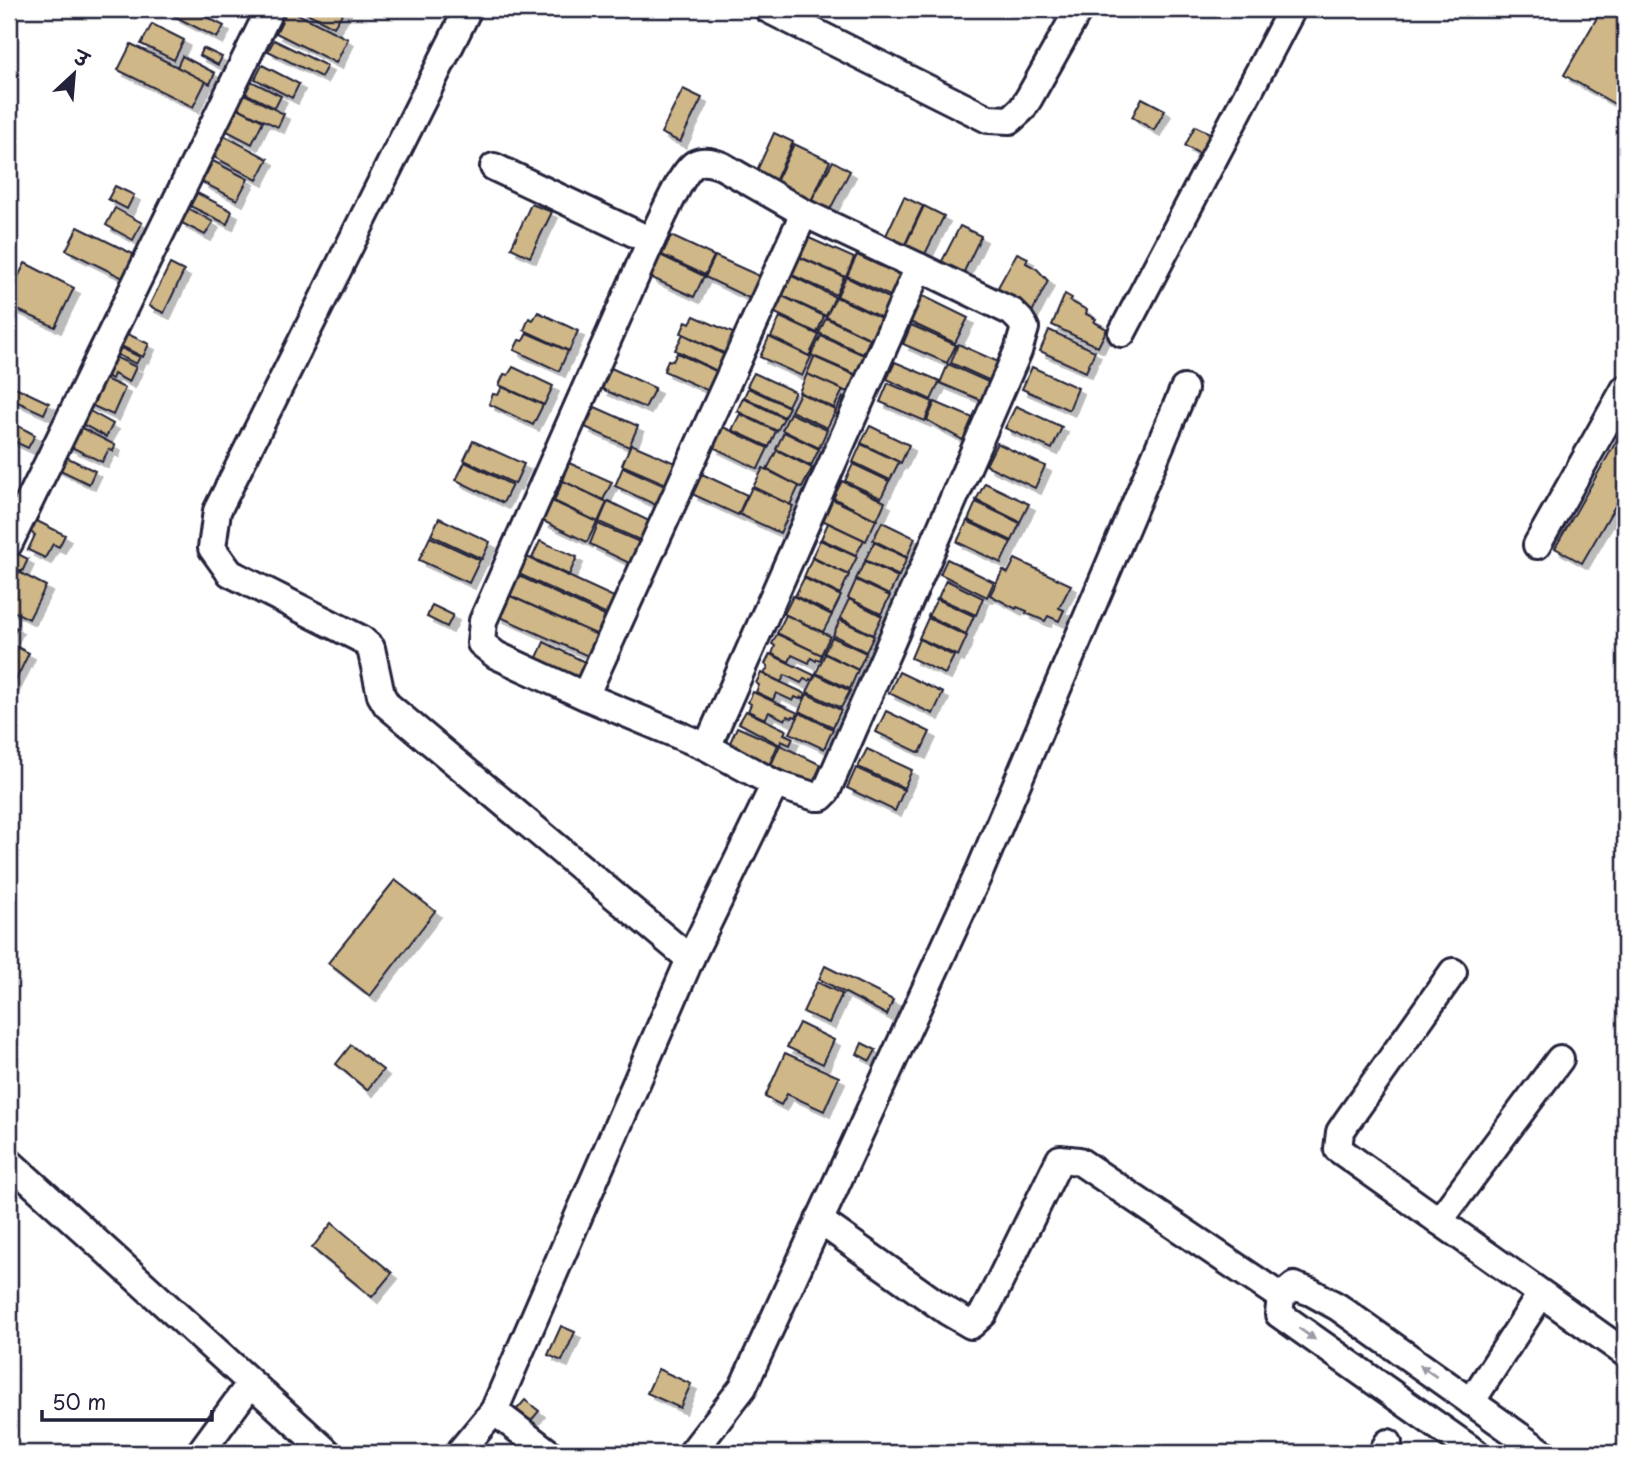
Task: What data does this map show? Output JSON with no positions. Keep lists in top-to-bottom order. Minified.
{"scale_bar":"50 m","north":"top right"}
